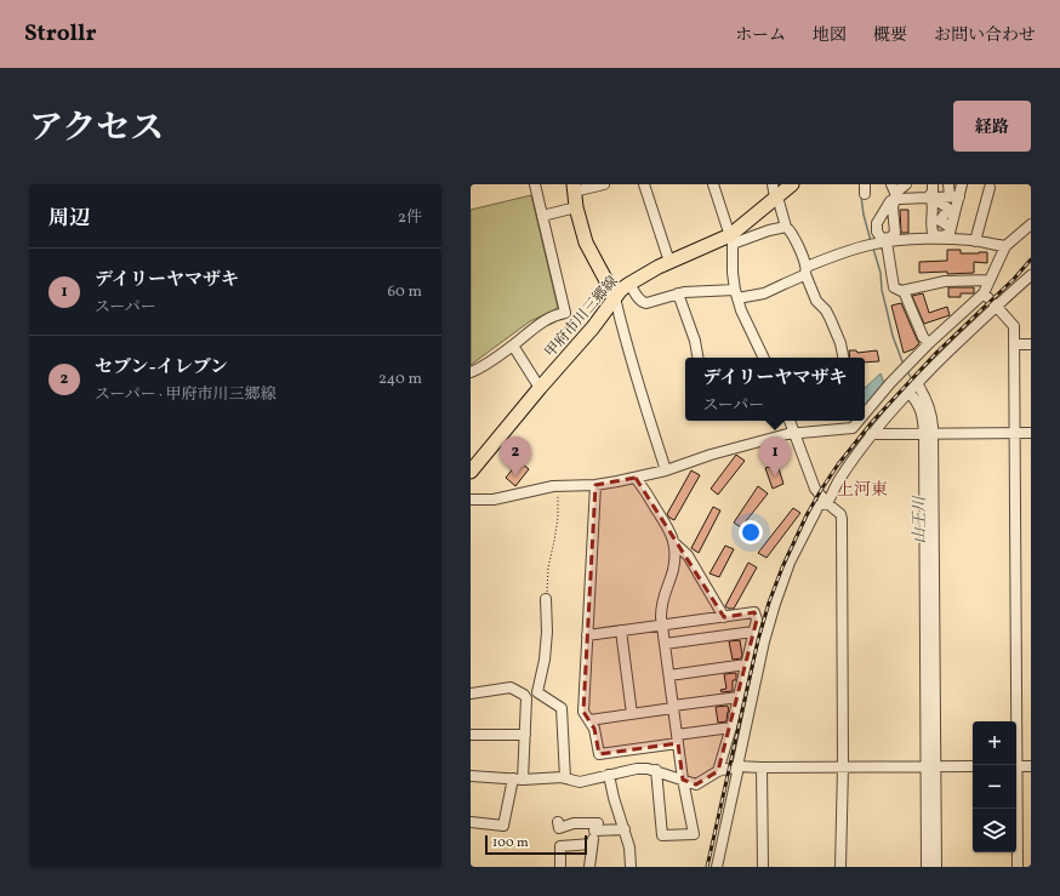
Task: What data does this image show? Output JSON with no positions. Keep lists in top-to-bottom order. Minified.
{"streets":{"main road":["甲府市川三郷線"]},"districts":["上河東"],"water":["山王川"],"scale_bar":"100 m","page":{"header":"Strollr","nav":["ホーム","地図","概要","お問い合わせ"],"title":"アクセス","buttons":"経路","heading":["周辺","2件"],"list":[{"mark":"1","name":"デイリーヤマザキ","note":"スーパー","value":"60 m"},{"mark":"2","name":"セブン-イレブン","note":"スーパー · 甲府市川三郷線","value":"240 m"}],"popup":["デイリーヤマザキ","スーパー"],"pins":["1","2"],"map_buttons":["+","−"],"scale":"100 m"}}
